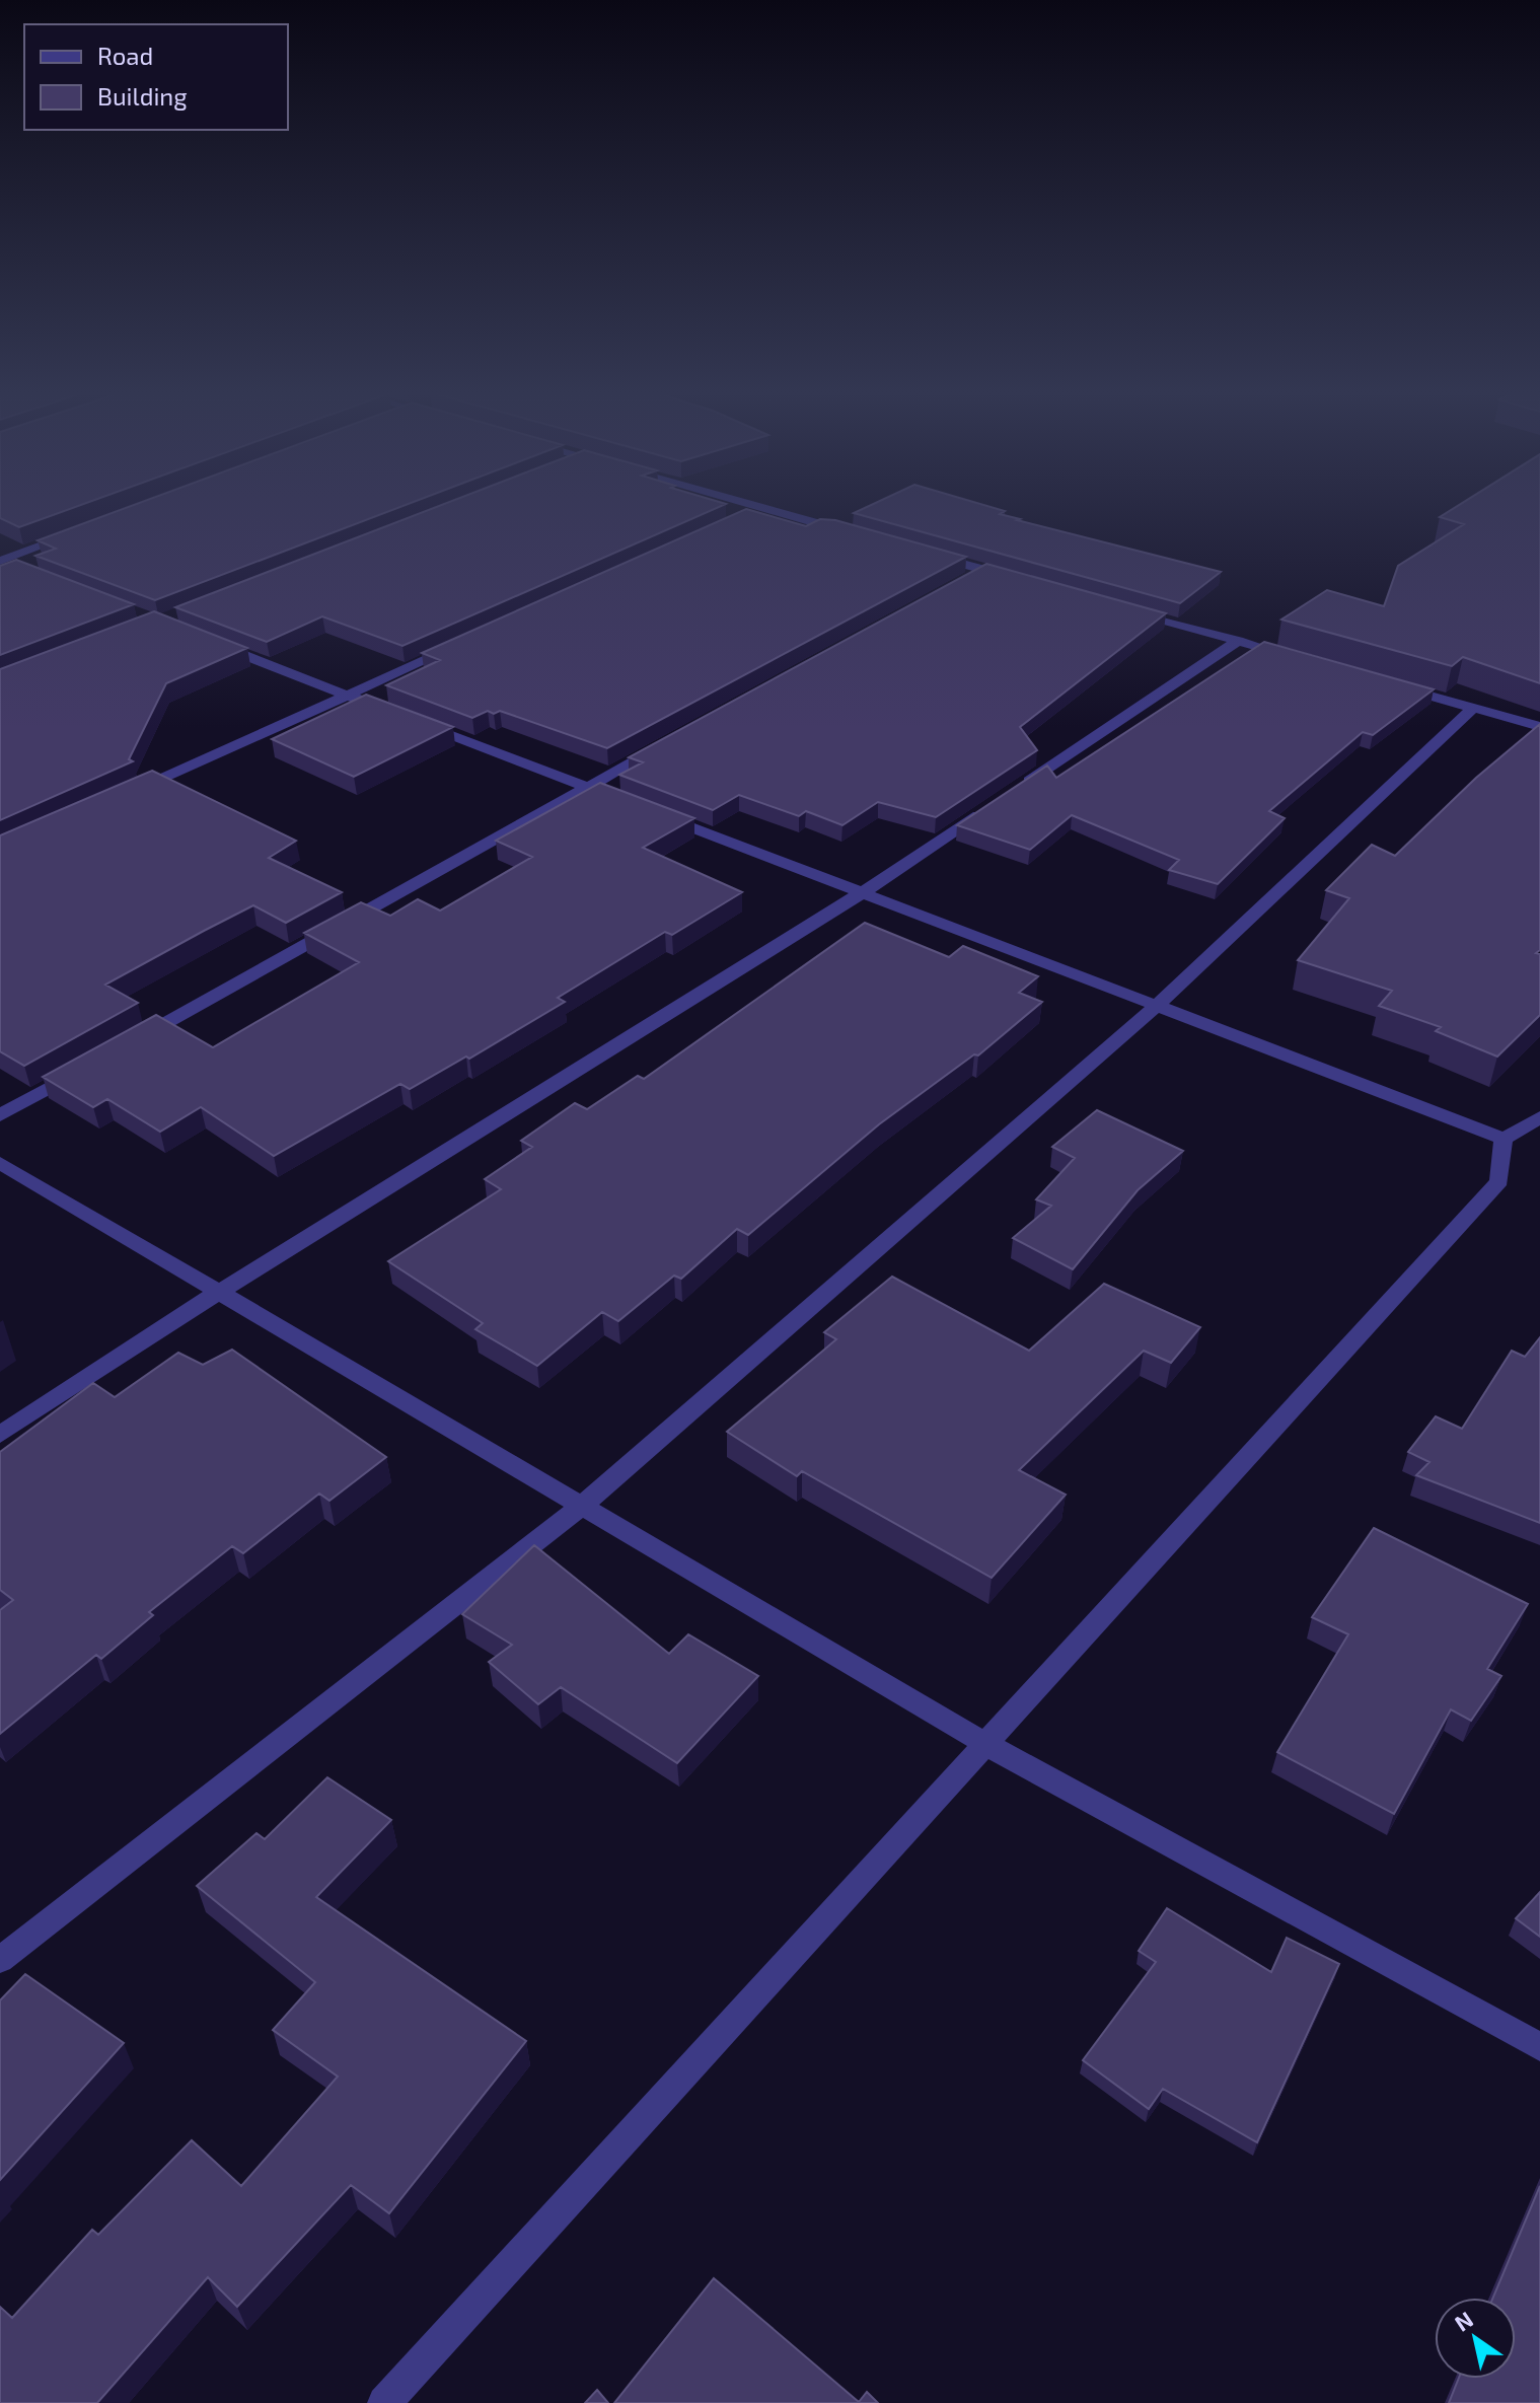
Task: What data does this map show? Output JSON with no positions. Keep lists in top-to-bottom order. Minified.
{"legend":["Road","Building"],"north":"top left"}
